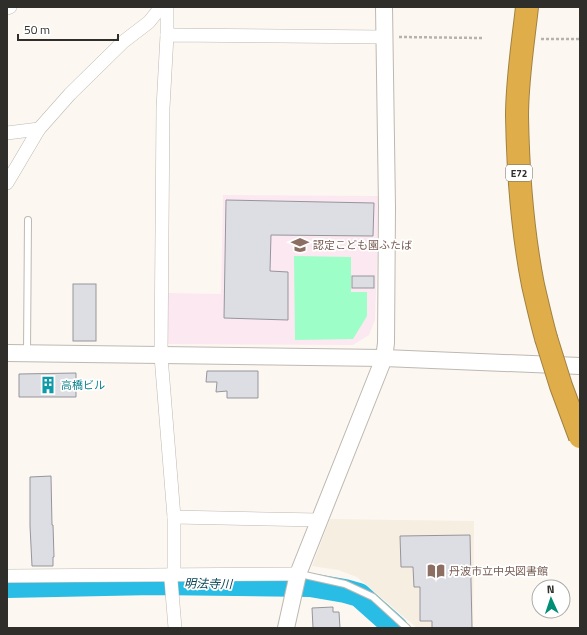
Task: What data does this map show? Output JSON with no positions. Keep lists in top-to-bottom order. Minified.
{"streets":{"highway":["E72"]},"water":["明法寺川"],"places":{"school or university":["認定こども園ふたば"],"building":["高橋ビル"],"library":["丹波市立中央図書館"]},"scale_bar":"50 m","north":"top"}
